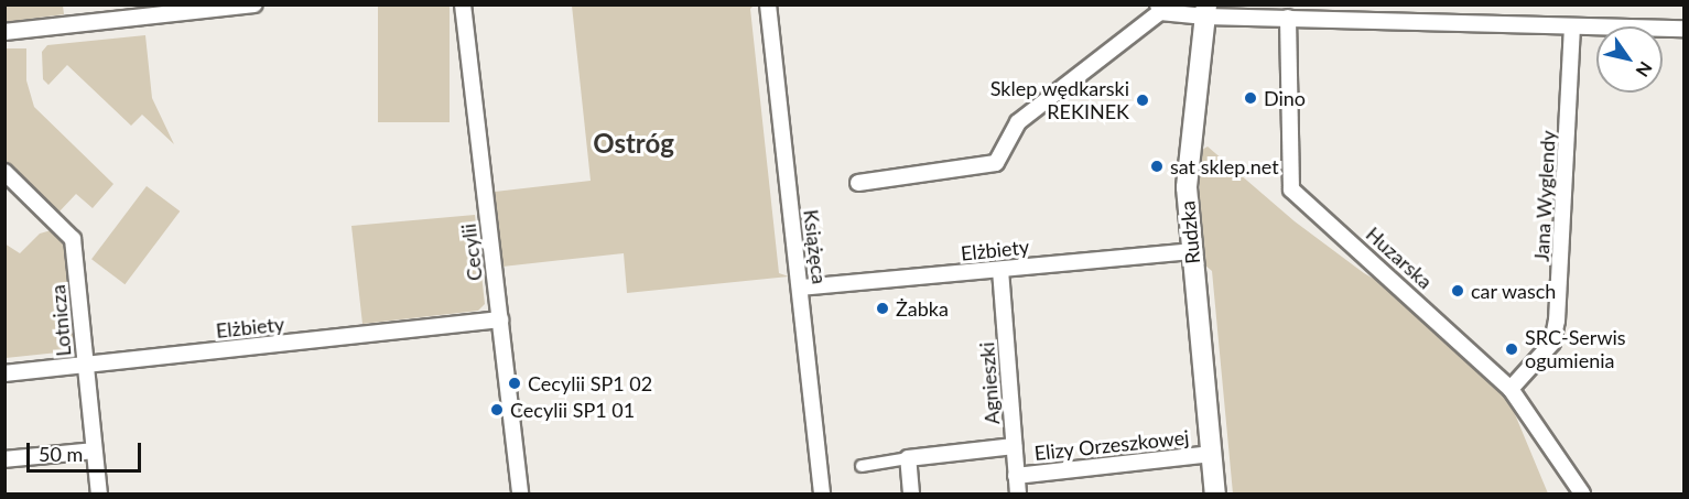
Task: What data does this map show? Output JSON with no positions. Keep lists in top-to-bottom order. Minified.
{"streets":{"street":["Jana Wyglendy","Rudzka","Książęca","Elżbiety","Cecylii","Huzarska","Lotnicza","Agnieszki","Elizy Orzeszkowej"]},"crossings":[["Jana Wyglendy","Huzarska"],["Rudzka","Elżbiety"],["Rudzka","Elizy Orzeszkowej"],["Książęca","Elżbiety"],["Elżbiety","Cecylii"],["Elżbiety","Lotnicza"],["Elżbiety","Agnieszki"],["Agnieszki","Elizy Orzeszkowej"]],"districts":["Ostróg"],"places":["Dino","Sklep wędkarski REKINEK","sat sklep.net","car wasch","Żabka","SRC-Serwis ogumienia","Cecylii SP1 02","Cecylii SP1 01"],"scale_bar":"50 m","north":"bottom right"}
